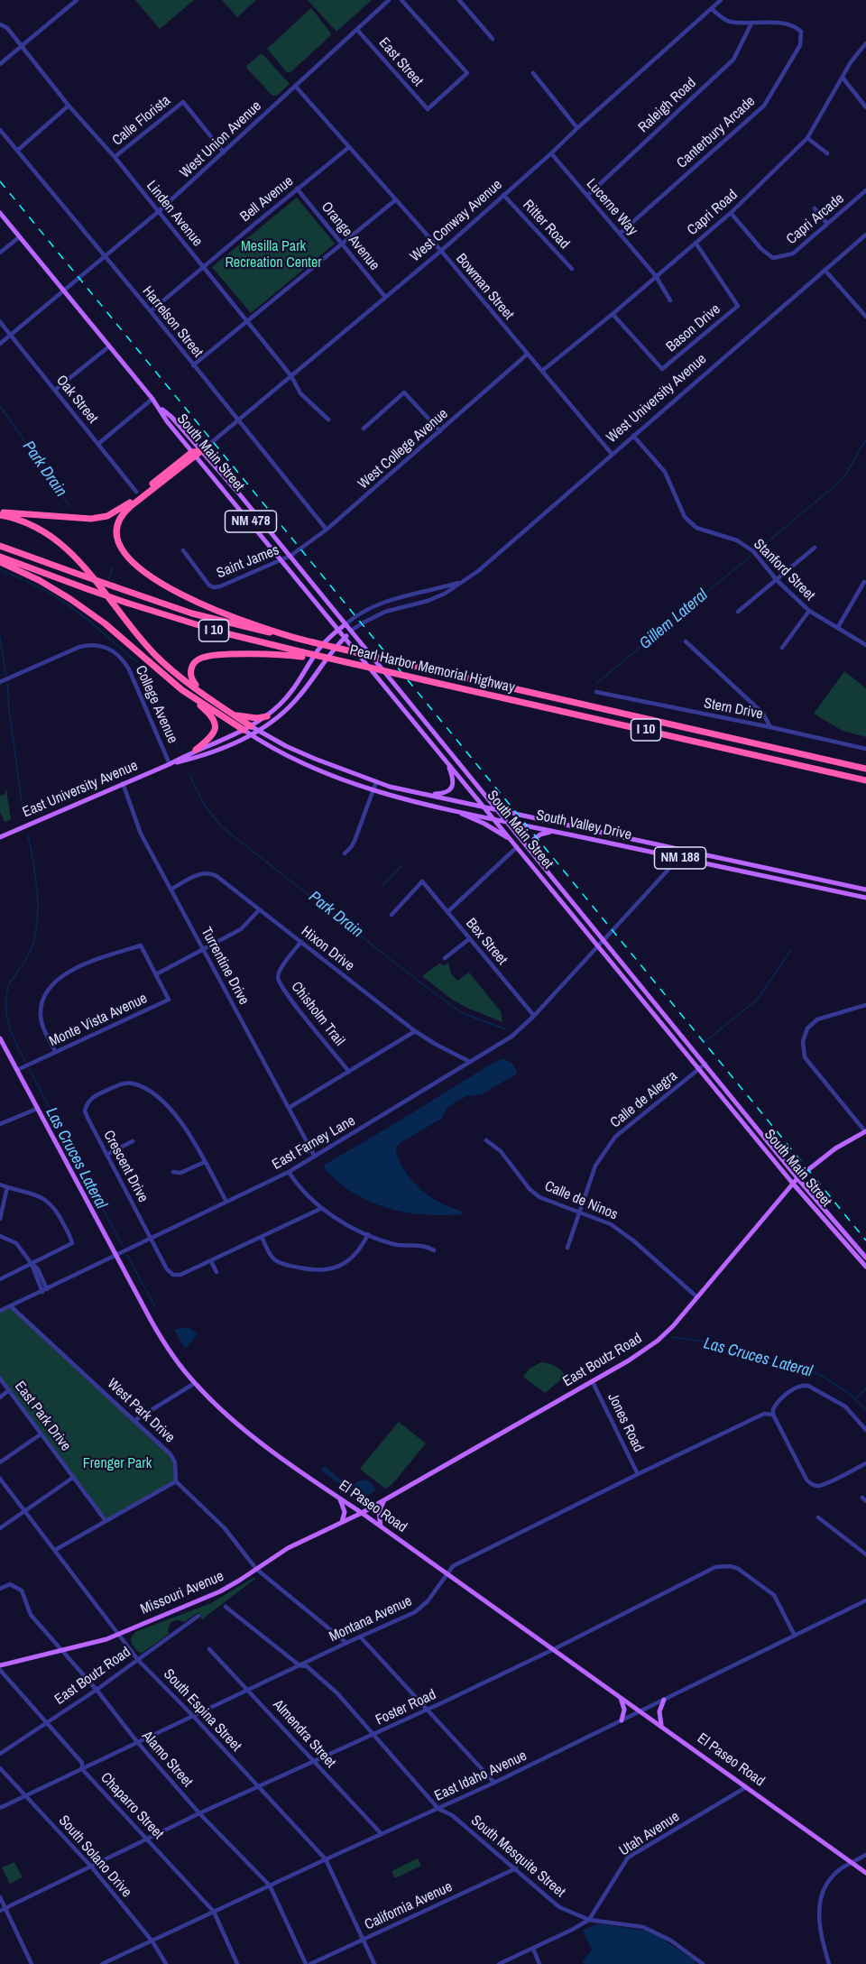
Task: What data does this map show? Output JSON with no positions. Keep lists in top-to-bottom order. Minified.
{"streets":{"highway":["I 10","Pearl Harbor Memorial Highway"],"main road":["West University Avenue","South Main Street","NM 478","East University Avenue","South Valley Drive","NM 188","East Boutz Road","El Paseo Road","Missouri Avenue"],"street":["East Street","Raleigh Road","Calle Florista","Canterbury Arcade","West Union Avenue","Bell Avenue","Lucerne Way","Capri Road","Linden Avenue","Capri Arcade","West Conway Avenue","Ritter Road","Orange Avenue","Bowman Street","Harrelson Street","Bason Drive","Oak Street","West College Avenue","Saint James","Stanford Street","College Avenue","Stern Drive","Bex Street","Hixon Drive","Turrentine Drive","Chisholm Trail","Monte Vista Avenue","Calle de Alegra","East Farney Lane","Crescent Drive","Calle de Ninos","West Park Drive","East Park Drive","Jones Road","Montana Avenue","Foster Road","South Espina Street","Almendra Street","Alamo Street","East Idaho Avenue","Chaparro Street","Utah Avenue","South Solano Drive","South Mesquite Street","California Avenue"]},"crossings":[["East Street","West Union Avenue"],["Raleigh Road","Canterbury Arcade"],["Raleigh Road","Lucerne Way"],["Calle Florista","West Union Avenue"],["Calle Florista","Linden Avenue"],["Canterbury Arcade","Lucerne Way"],["West Union Avenue","Linden Avenue"],["West Union Avenue","Bowman Street"],["West Union Avenue","Harrelson Street"],["West Union Avenue","Oak Street"],["West Union Avenue","South Main Street"],["Bell Avenue","Linden Avenue"],["Bell Avenue","Orange Avenue"],["Bell Avenue","Bowman Street"],["Bell Avenue","Harrelson Street"],["Lucerne Way","Capri Road"],["Lucerne Way","West Conway Avenue"],["Capri Road","Capri Arcade"],["Capri Road","Bowman Street"],["Capri Road","Bason Drive"],["Linden Avenue","West Conway Avenue"],["West Conway Avenue","Ritter Road"],["West Conway Avenue","Orange Avenue"],["West Conway Avenue","Bowman Street"],["West Conway Avenue","Harrelson Street"],["West Conway Avenue","South Main Street"],["Bowman Street","West University Avenue"],["Bowman Street","West College Avenue"],["Harrelson Street","West College Avenue"],["West University Avenue","South Main Street"],["West University Avenue","Stanford Street"],["West University Avenue","East University Avenue"],["West College Avenue","South Main Street"],["West College Avenue","Saint James"],["South Main Street","Saint James"],["South Main Street","East University Avenue"],["South Main Street","South Valley Drive"],["South Main Street","Calle de Alegra"],["South Main Street","East Farney Lane"],["South Main Street","East Boutz Road"],["I 10","Pearl Harbor Memorial Highway"],["College Avenue","East University Avenue"],["East University Avenue","South Valley Drive"],["East University Avenue","Turrentine Drive"],["South Valley Drive","East Farney Lane"],["Bex Street","East Farney Lane"],["Hixon Drive","Turrentine Drive"],["Hixon Drive","Chisholm Trail"],["Hixon Drive","Monte Vista Avenue"],["Hixon Drive","East Farney Lane"],["Turrentine Drive","Monte Vista Avenue"],["Turrentine Drive","East Farney Lane"],["Monte Vista Avenue","El Paseo Road"],["Calle de Alegra","Calle de Ninos"],["East Farney Lane","Crescent Drive"],["East Farney Lane","West Park Drive"],["East Farney Lane","El Paseo Road"],["Calle de Ninos","East Boutz Road"],["East Boutz Road","Jones Road"],["East Boutz Road","El Paseo Road"],["East Boutz Road","Missouri Avenue"],["East Boutz Road","South Espina Street"],["East Boutz Road","Alamo Street"],["East Boutz Road","Chaparro Street"],["Jones Road","Montana Avenue"],["El Paseo Road","Missouri Avenue"],["El Paseo Road","Montana Avenue"],["El Paseo Road","Foster Road"],["El Paseo Road","East Idaho Avenue"],["El Paseo Road","Utah Avenue"],["Missouri Avenue","South Espina Street"],["Missouri Avenue","Alamo Street"],["Montana Avenue","South Espina Street"],["Montana Avenue","Almendra Street"],["Montana Avenue","Alamo Street"],["Montana Avenue","Chaparro Street"],["Montana Avenue","South Solano Drive"],["Montana Avenue","South Mesquite Street"],["Foster Road","South Espina Street"],["Foster Road","Almendra Street"],["Foster Road","Alamo Street"],["Foster Road","East Idaho Avenue"],["Foster Road","Chaparro Street"],["Foster Road","South Solano Drive"],["Foster Road","South Mesquite Street"],["South Espina Street","East Idaho Avenue"],["South Espina Street","California Avenue"],["Almendra Street","East Idaho Avenue"],["Alamo Street","East Idaho Avenue"],["East Idaho Avenue","Chaparro Street"],["East Idaho Avenue","South Solano Drive"],["East Idaho Avenue","South Mesquite Street"],["Utah Avenue","South Mesquite Street"],["South Mesquite Street","California Avenue"]],"water":["Park Drain","Gillem Lateral","Las Cruces Lateral"],"parks":["Mesilla Park Recreation Center","Frenger Park"]}
